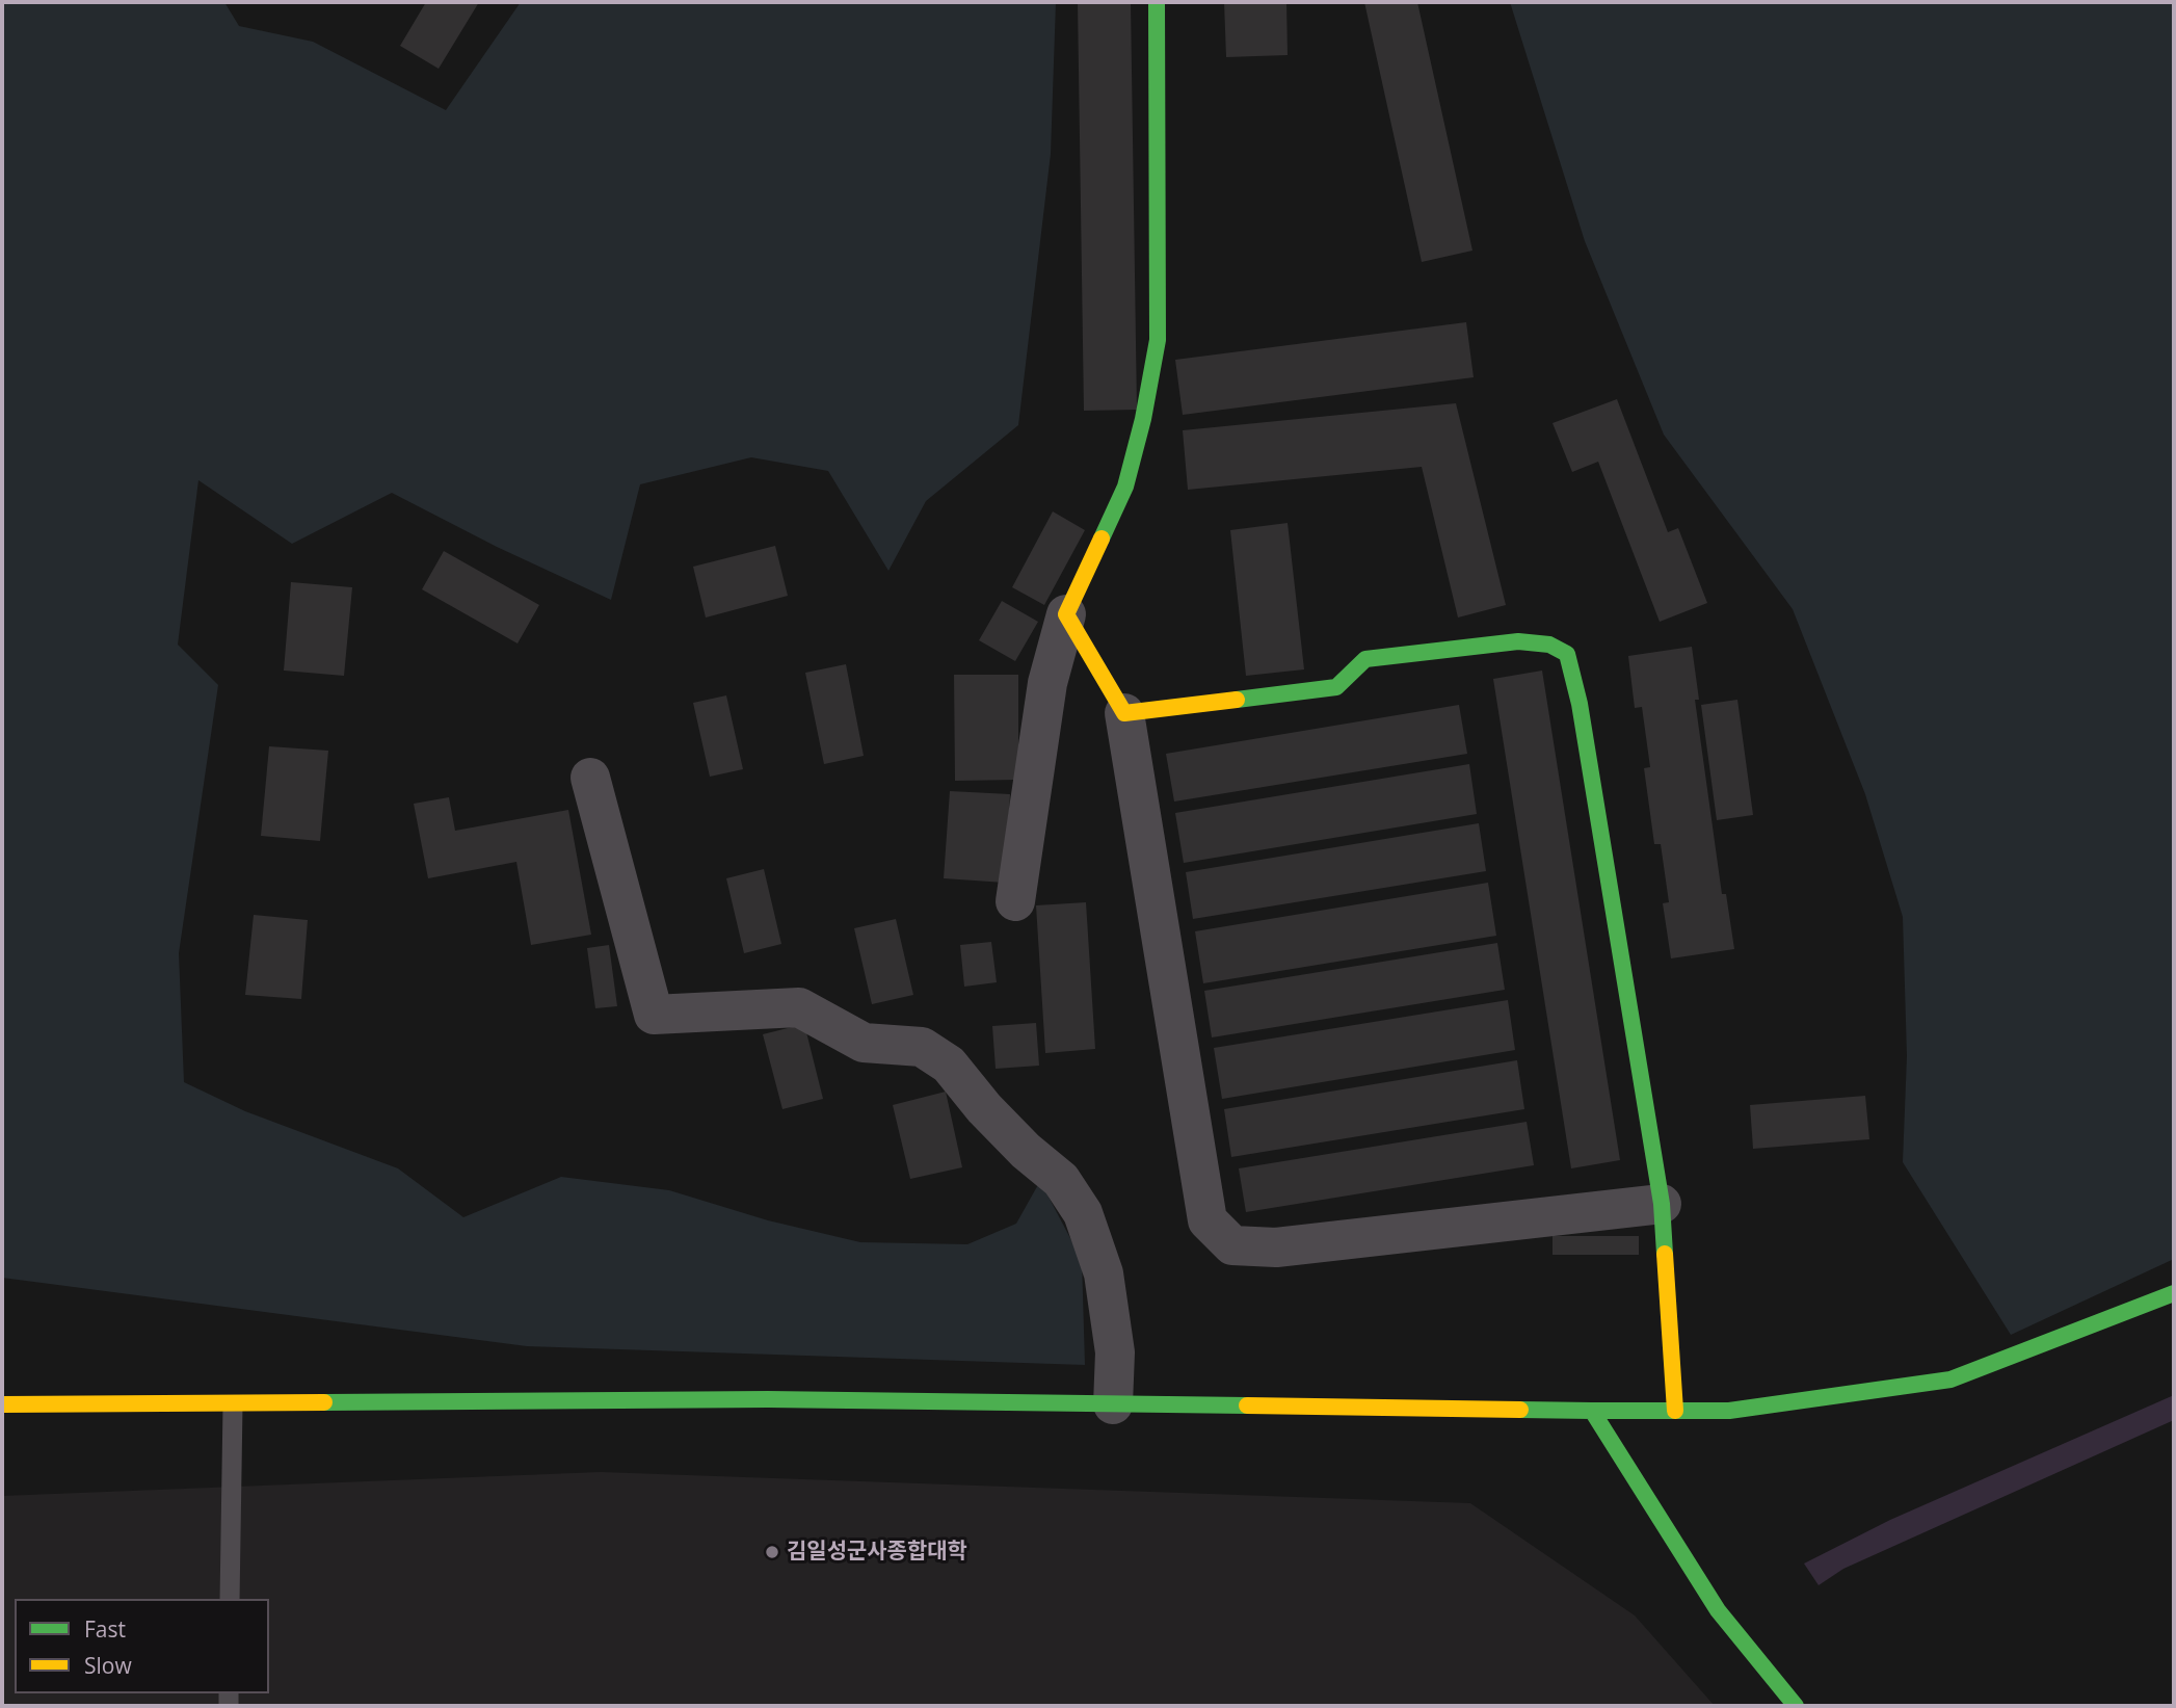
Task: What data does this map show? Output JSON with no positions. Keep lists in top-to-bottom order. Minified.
{"places":["김일성군사종합대학"],"legend":["Fast","Slow"]}
